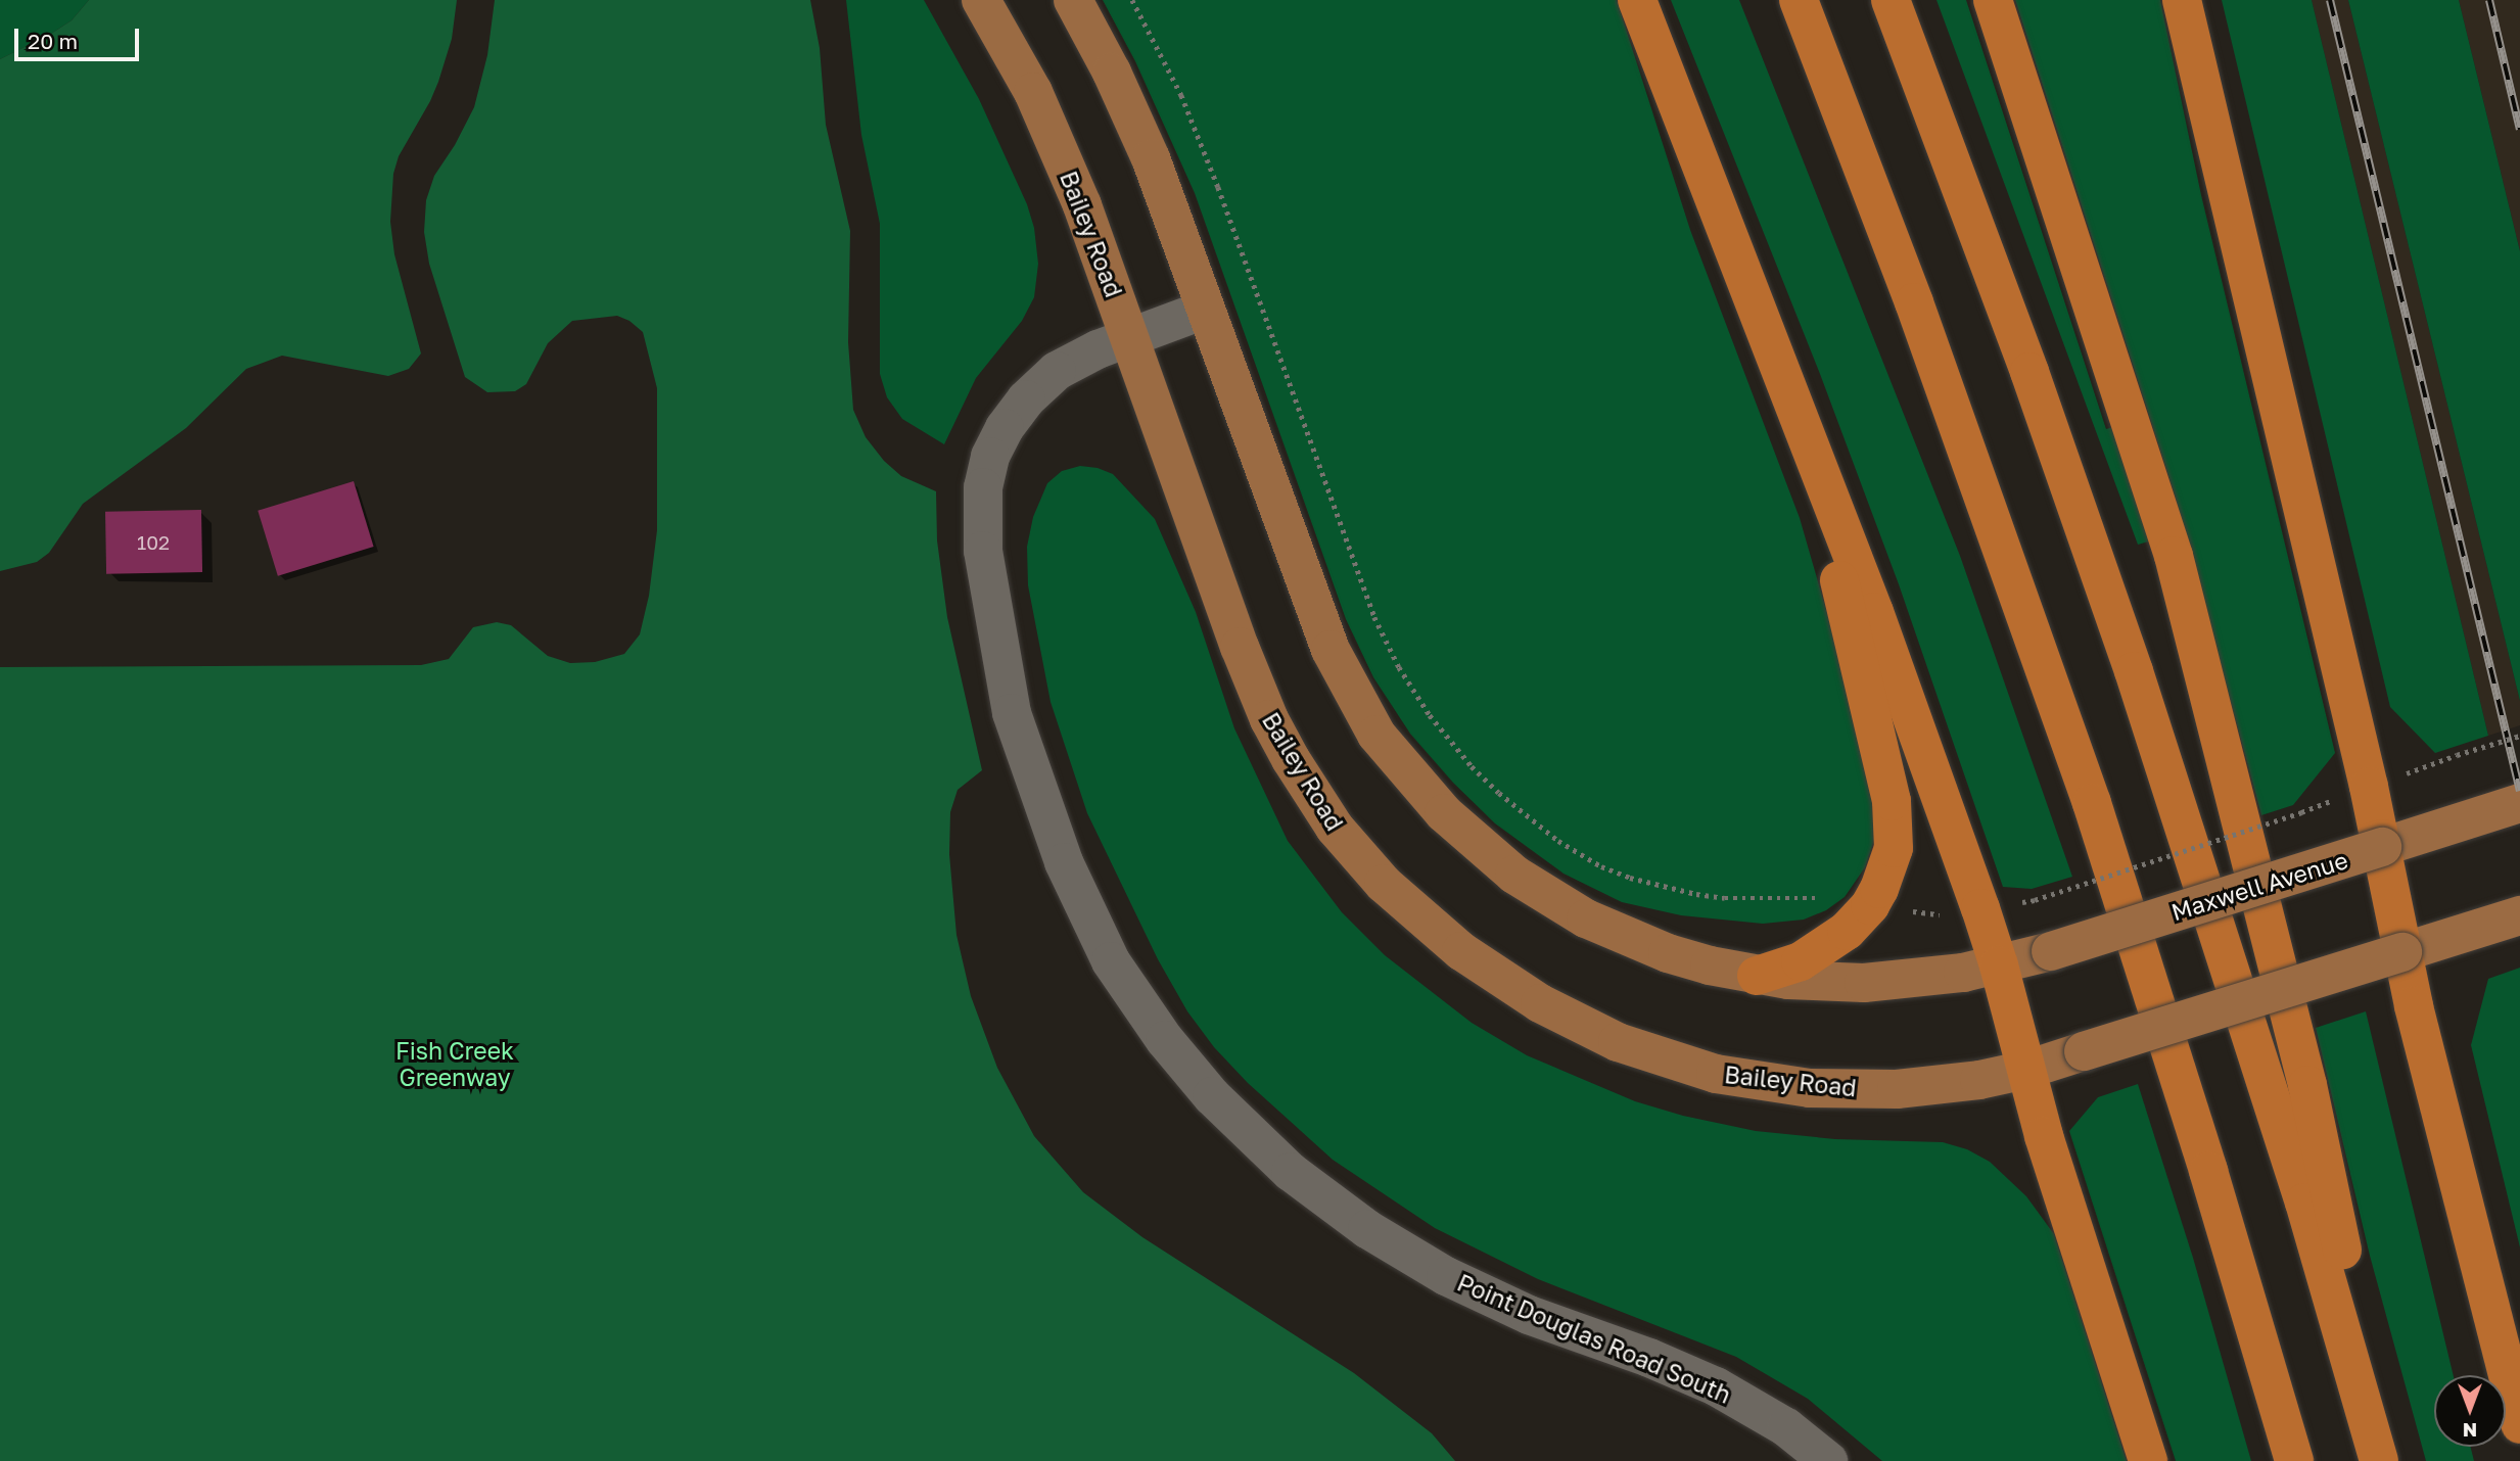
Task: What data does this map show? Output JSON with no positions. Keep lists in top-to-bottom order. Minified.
{"streets":{"main road":["Bailey Road","Maxwell Avenue"],"street":["Point Douglas Road South"]},"crossings":[["Bailey Road","Point Douglas Road South"]],"parks":["Fish Creek Greenway"],"house_numbers":["102"],"scale_bar":"20 m","north":"bottom"}
